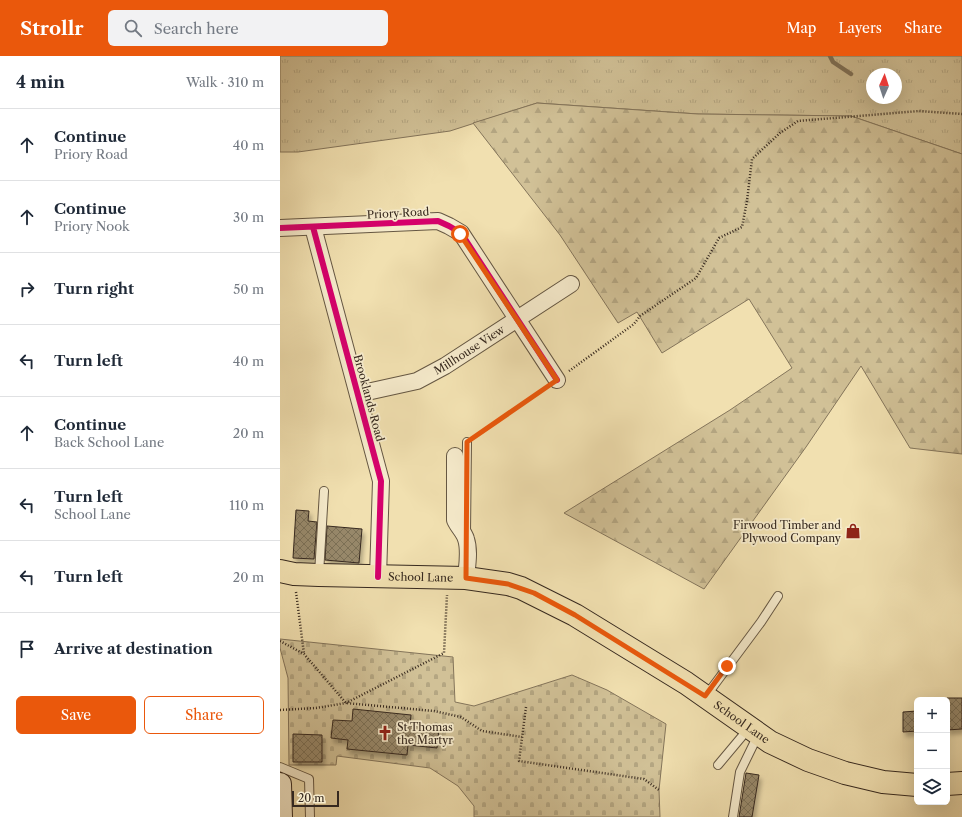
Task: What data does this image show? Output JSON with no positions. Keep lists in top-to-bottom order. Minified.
{"streets":{"main road":["School Lane"],"street":["Priory Road","Millhouse View","Brooklands Road"]},"crossings":[["Priory Road","Millhouse View"],["Priory Road","Brooklands Road"],["Millhouse View","Brooklands Road"],["Brooklands Road","School Lane"]],"places":{"shop":["Firwood Timber and Plywood Company"],"church":["St Thomas the Martyr"]},"scale_bar":"20 m","north":"top","page":{"header":"Strollr","search":"Search here","nav":["Map","Layers","Share"],"heading":["4 min","Walk · 310 m"],"list":[["Continue","Priory Road","40 m"],["Continue","Priory Nook","30 m"],["Turn right","50 m"],["Turn left","40 m"],["Continue","Back School Lane","20 m"],["Turn left","School Lane","110 m"],["Turn left","20 m"],"Arrive at destination"],"buttons":["Save","Share"],"map_buttons":["+","−"],"scale":"20 m"}}
